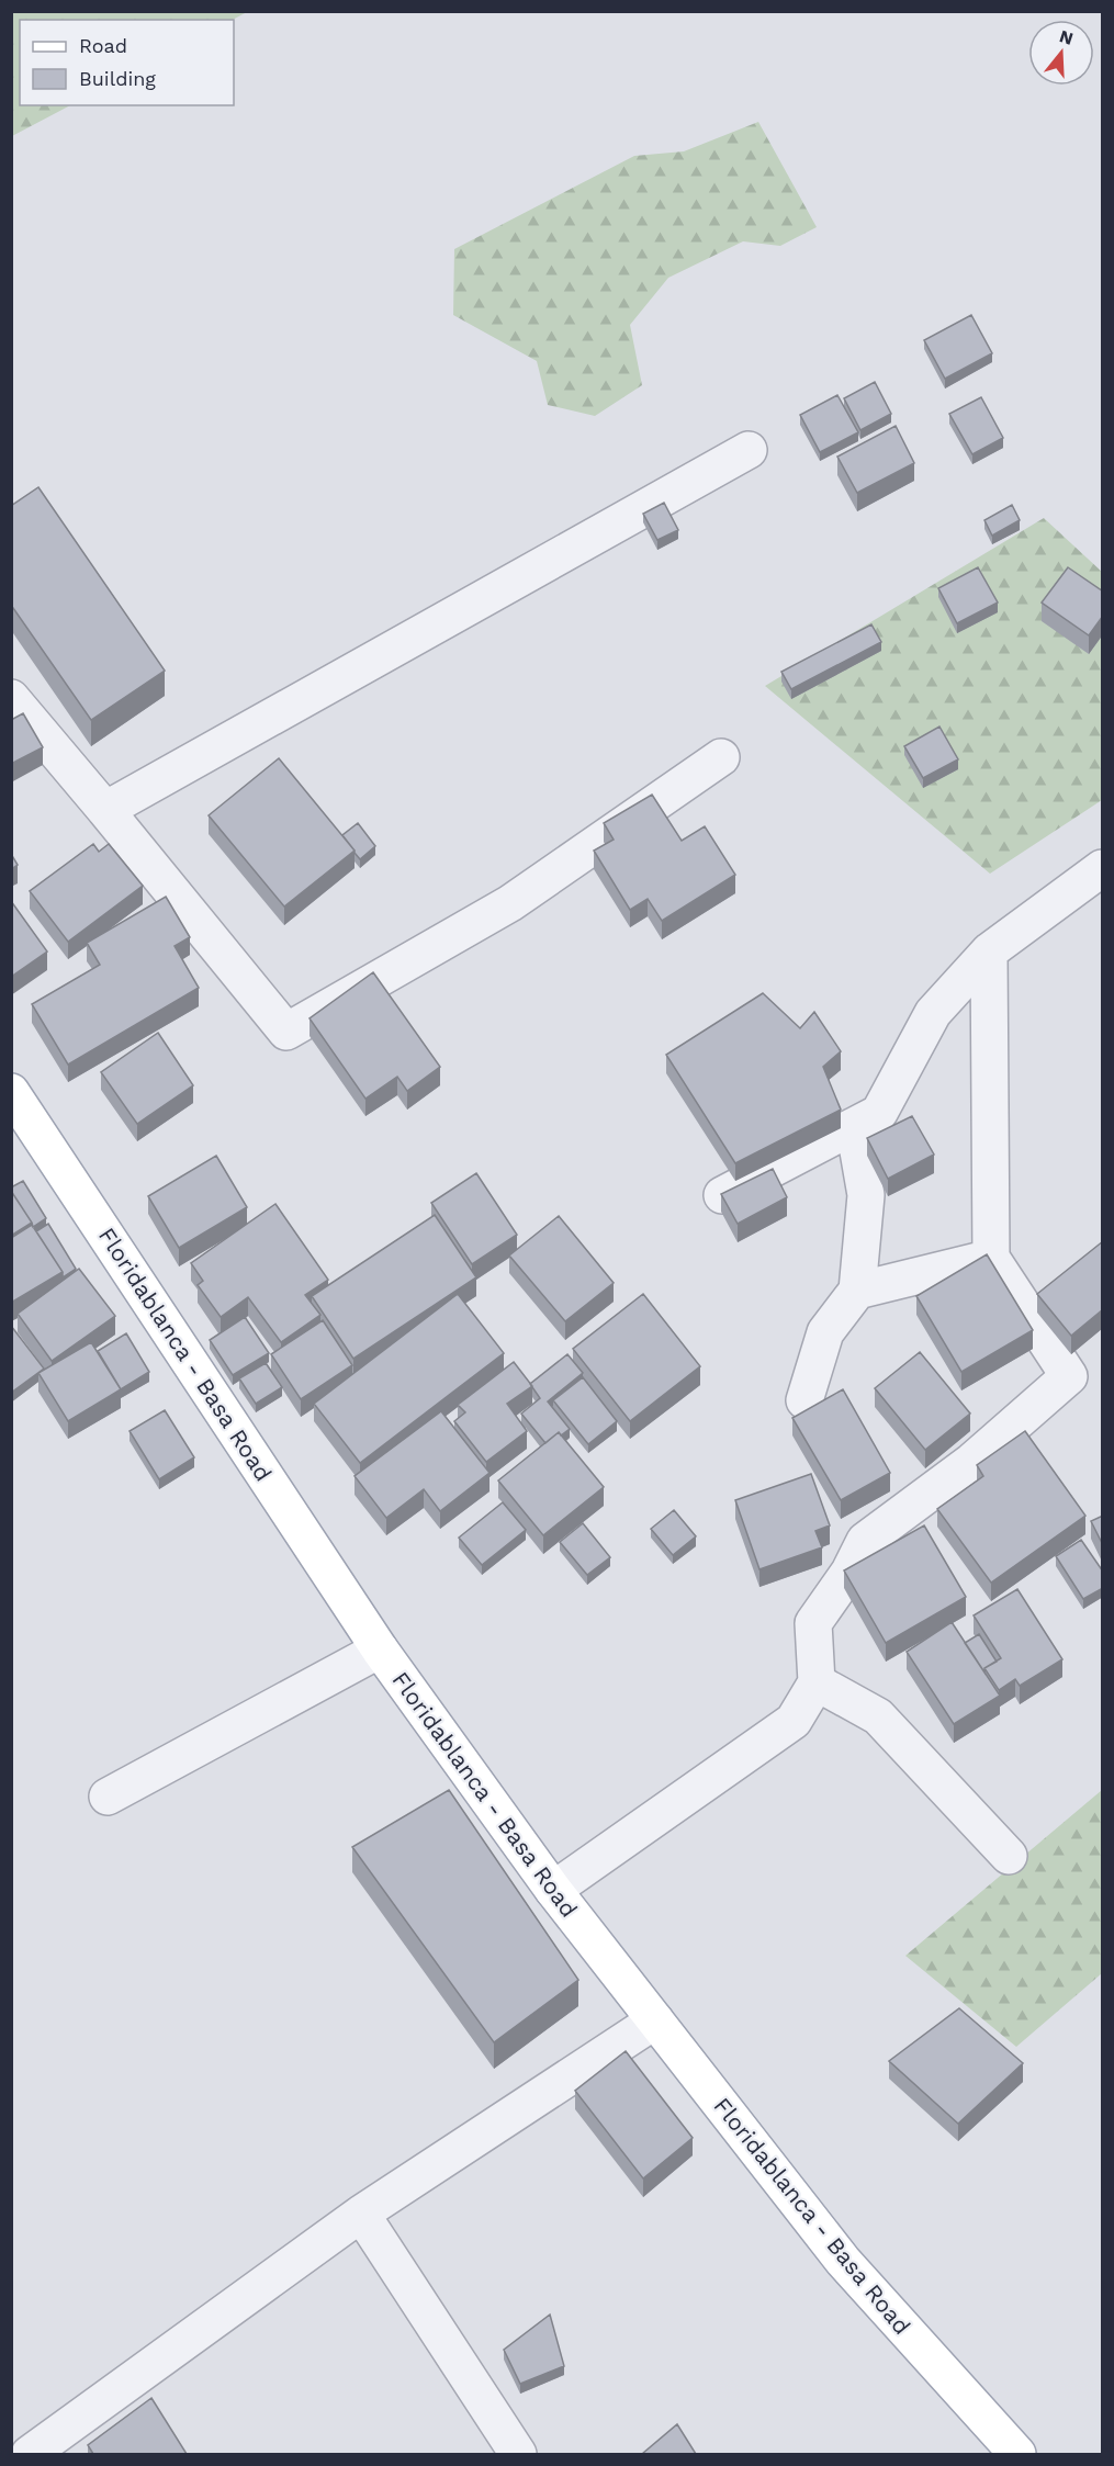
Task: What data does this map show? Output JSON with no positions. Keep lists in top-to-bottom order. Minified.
{"streets":{"main road":["Floridablanca - Basa Road"]},"legend":["Road","Building"],"north":"top"}
